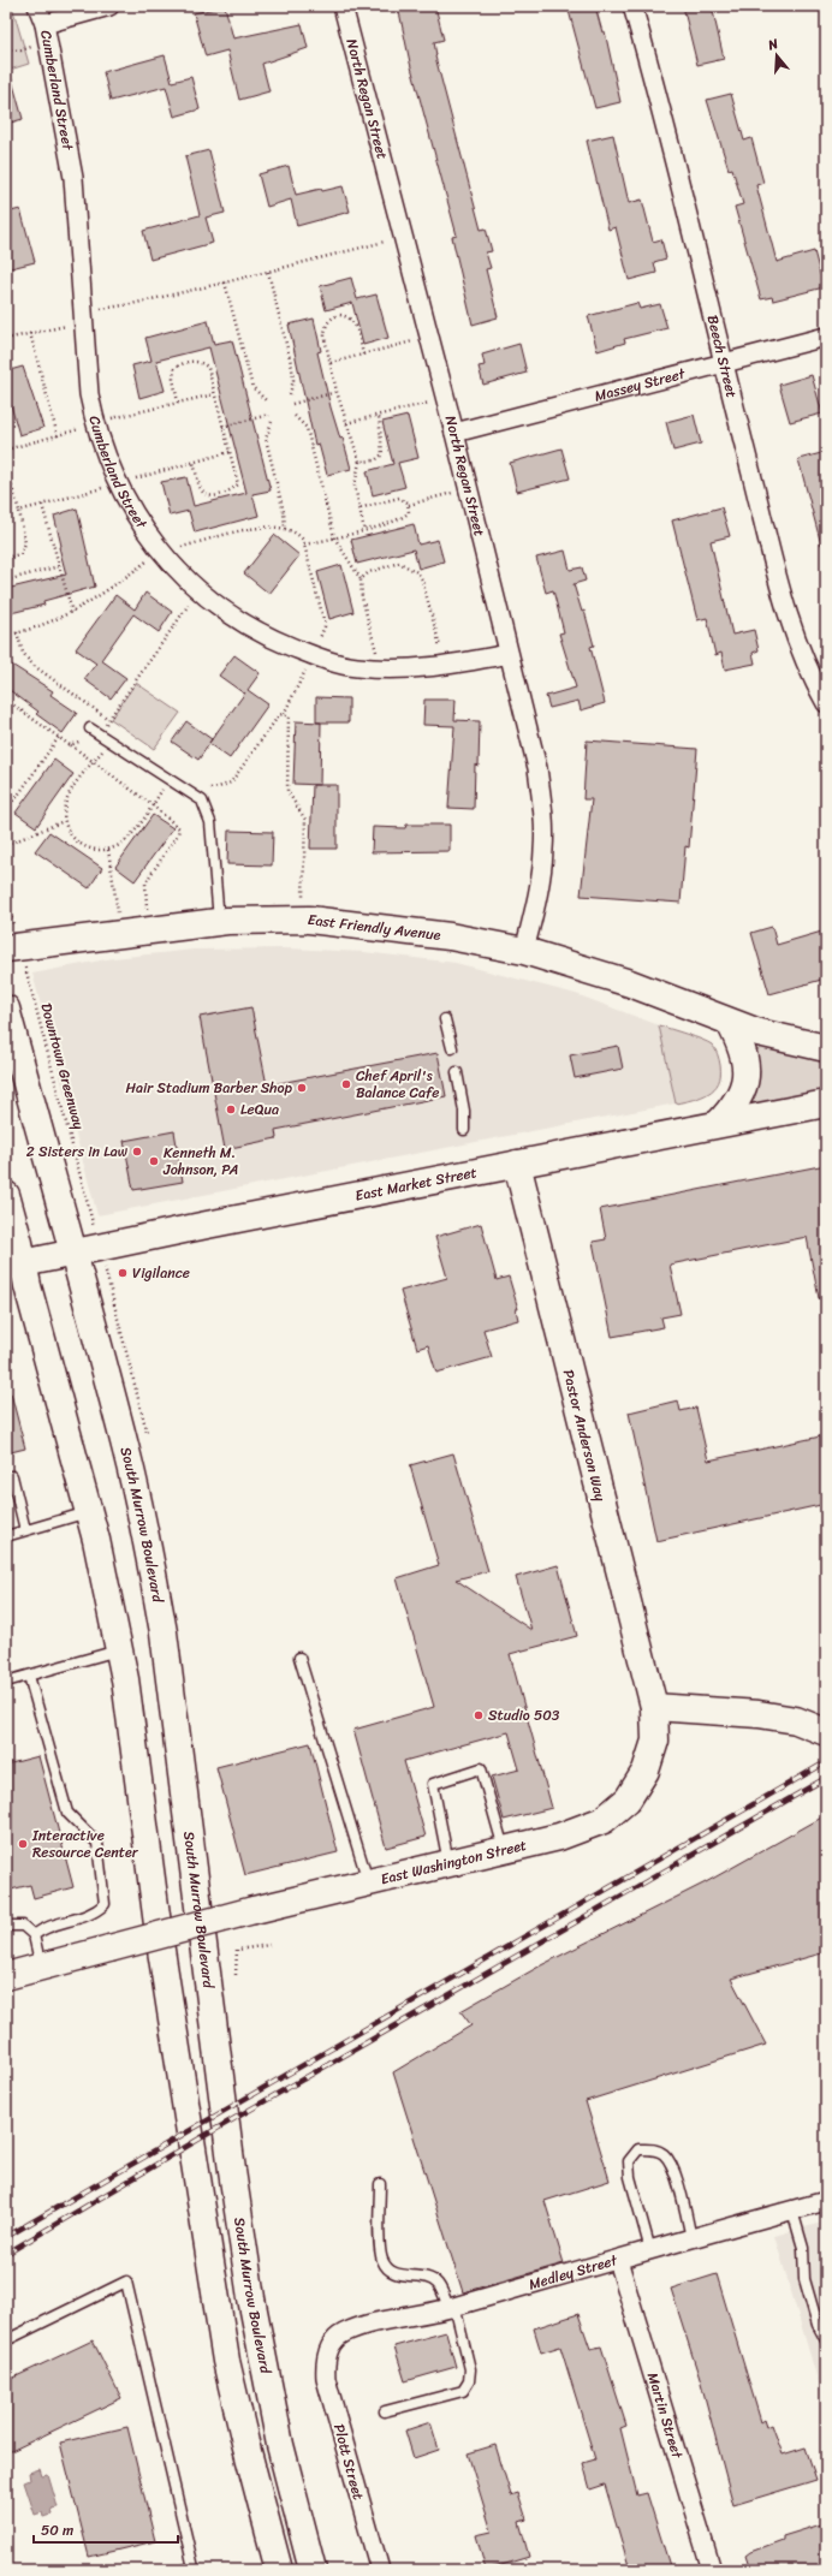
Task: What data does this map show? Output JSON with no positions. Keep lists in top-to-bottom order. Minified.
{"streets":{"main road":["East Friendly Avenue","East Market Street","Pastor Anderson Way","South Murrow Boulevard","East Washington Street"],"street":["Cumberland Street","North Regan Street","Beech Street","Massey Street","Medley Street","Martin Street","Plott Street"],"path":["Downtown Greenway"]},"crossings":[["Cumberland Street","North Regan Street"],["North Regan Street","Massey Street"],["North Regan Street","East Friendly Avenue"],["Beech Street","Massey Street"],["East Friendly Avenue","Downtown Greenway"],["East Market Street","Pastor Anderson Way"],["East Market Street","South Murrow Boulevard"],["Pastor Anderson Way","East Washington Street"],["Medley Street","Martin Street"],["Medley Street","Plott Street"]],"places":["Chef April's Balance Cafe","Hair Stadium Barber Shop","LeQua","2 Sisters in Law","Kenneth M. Johnson, PA","Vigilance","Studio 503","Interactive Resource Center"],"scale_bar":"50 m","north":"top"}
